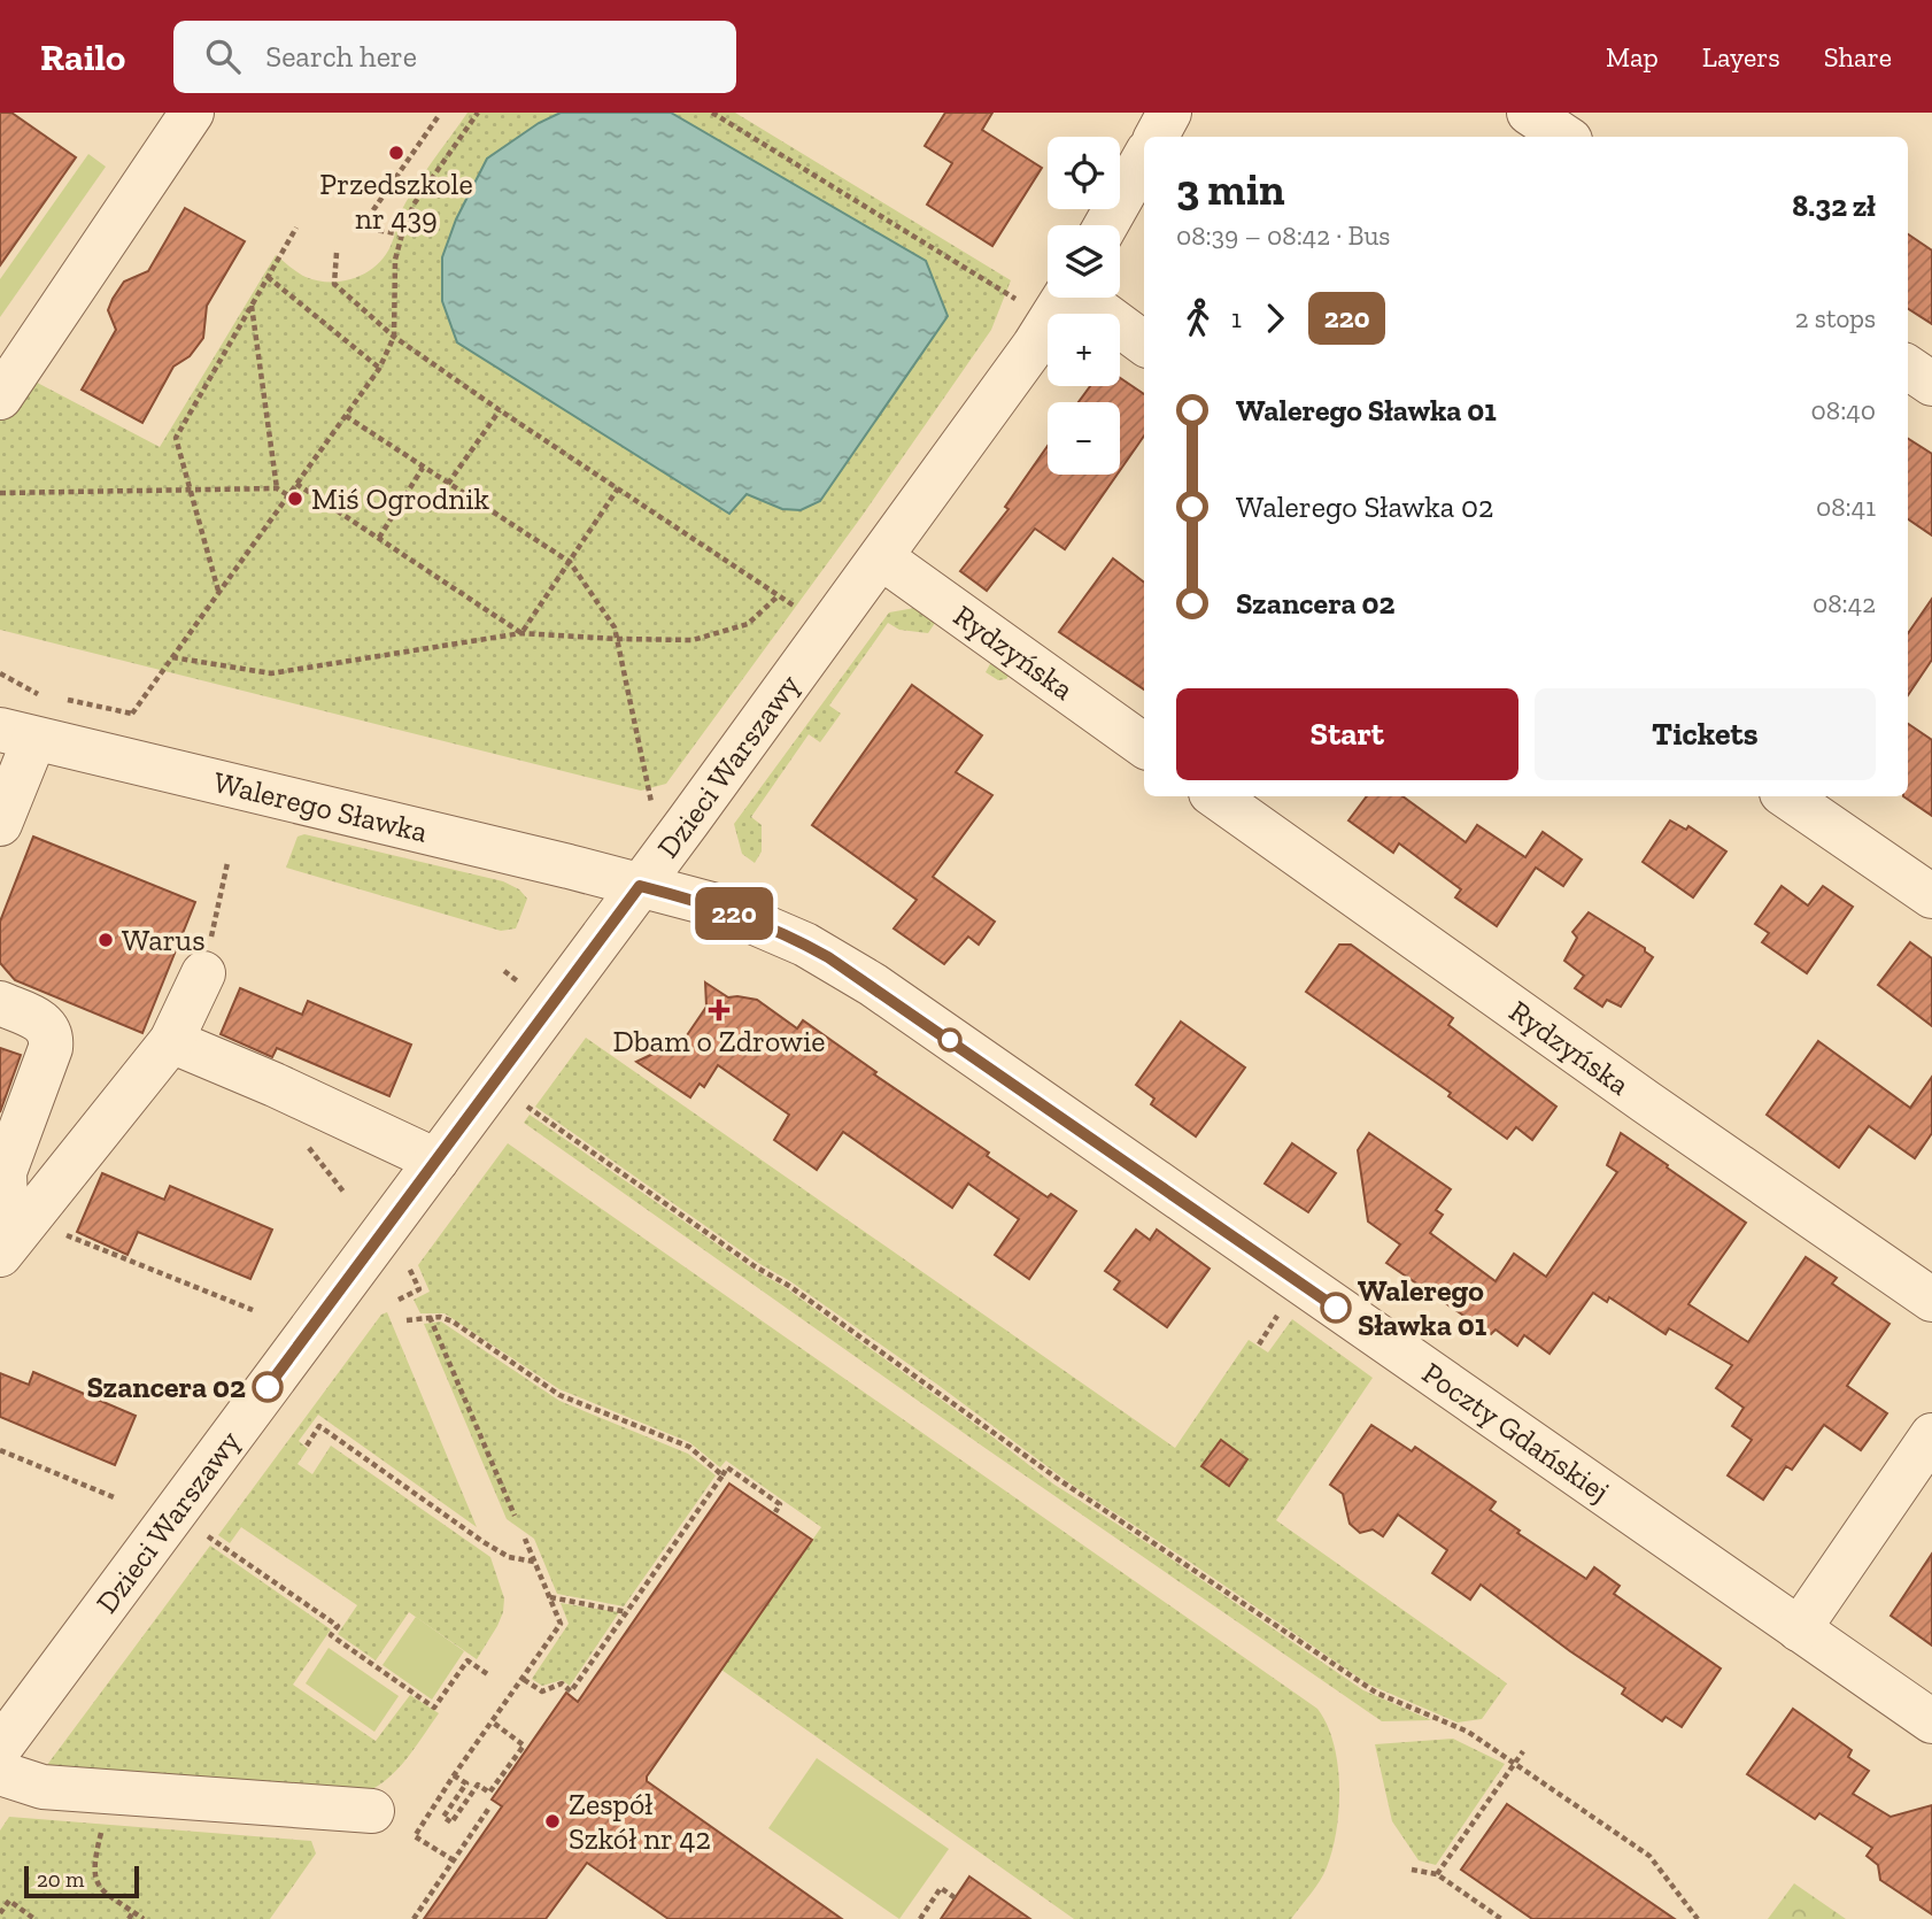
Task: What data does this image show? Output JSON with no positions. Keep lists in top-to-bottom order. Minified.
{"streets":{"street":["Rydzyńska","Dzieci Warszawy","Walerego Sławka","Poczty Gdańskiej"]},"crossings":[["Rydzyńska","Dzieci Warszawy"],["Dzieci Warszawy","Walerego Sławka"],["Dzieci Warszawy","Poczty Gdańskiej"],["Walerego Sławka","Poczty Gdańskiej"]],"places":{"other":["Przedszkole nr 439","Miś Ogrodnik","Warus","Walerego Sławka 01","Szancera 02","Zespół Szkół nr 42"],"health":["Dbam o Zdrowie"]},"lines":["bus line 220"],"scale_bar":"20 m","page":{"header":"Railo","search":"Search here","nav":["Map","Layers","Share"],"on_map":"220","map_buttons":["+","−"],"heading":["3 min","08:39 – 08:42 · Bus","8.32 zł"],"legs":["1","220","2 stops"],"list":[{"name":"Walerego Sławka 01","value":"08:40"},{"name":"Walerego Sławka 02","value":"08:41"},{"name":"Szancera 02","value":"08:42"}],"buttons":["Start","Tickets"],"scale":"20 m"}}
